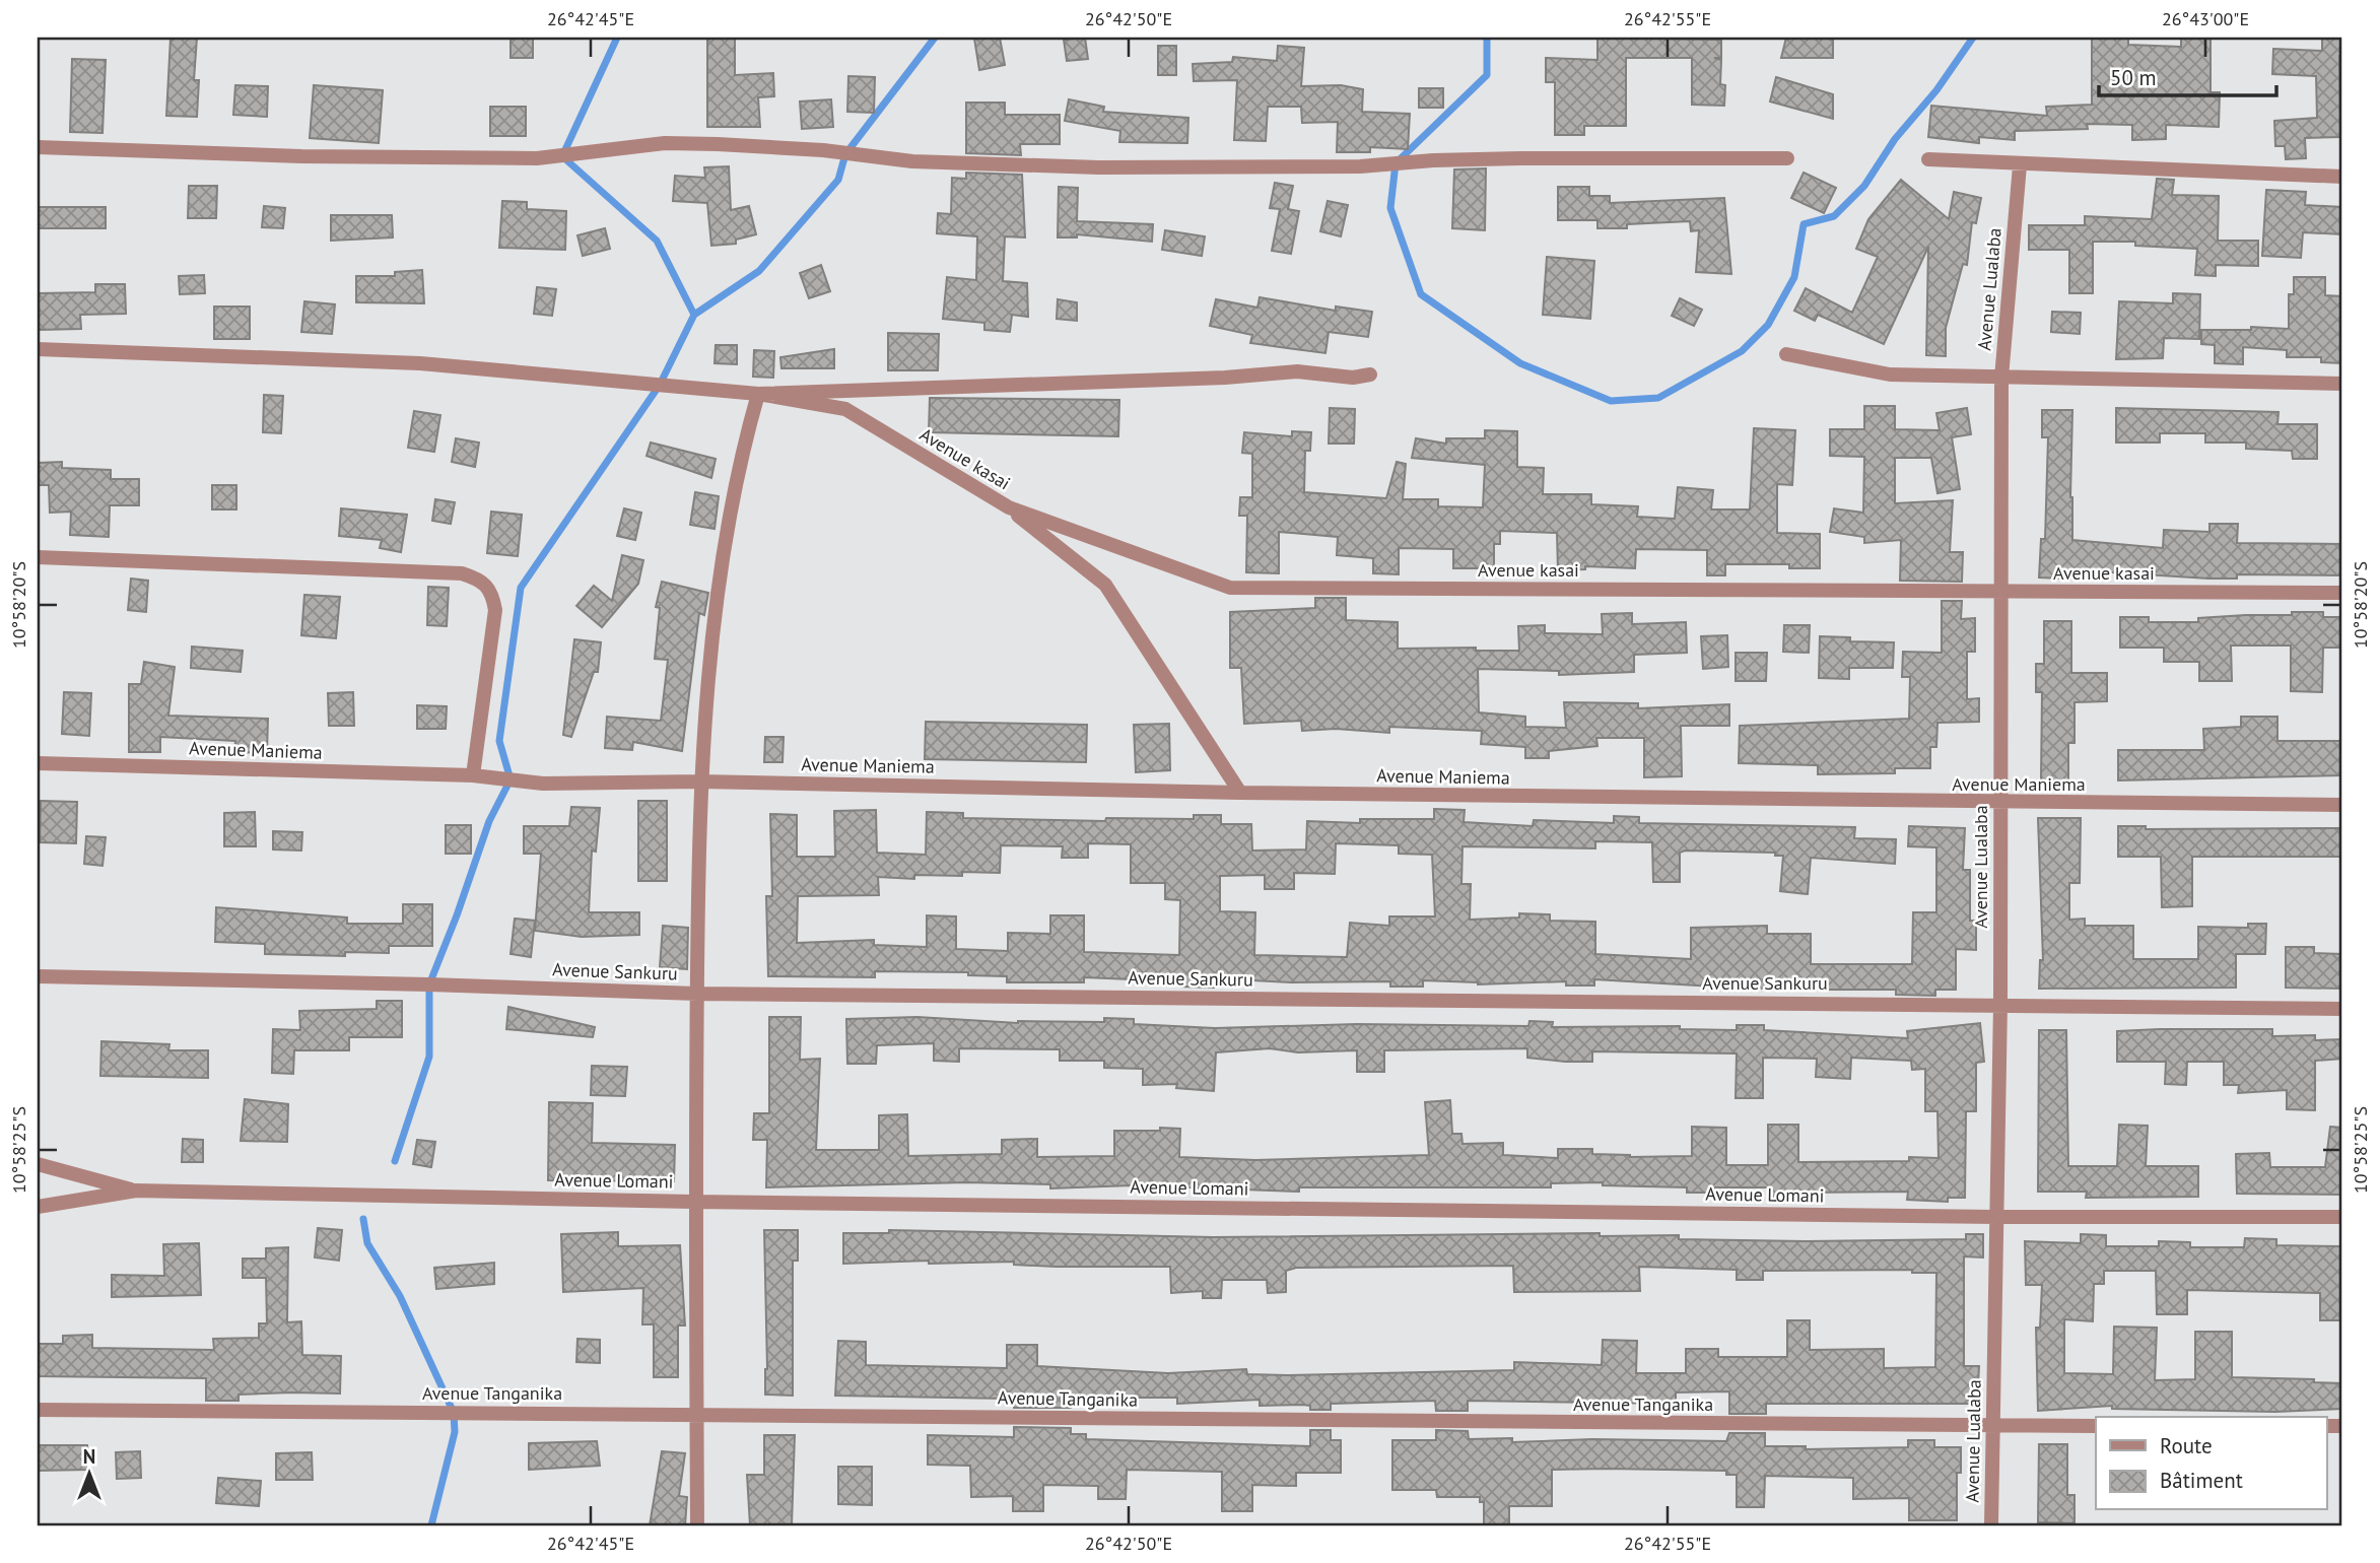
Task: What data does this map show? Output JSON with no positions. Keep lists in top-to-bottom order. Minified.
{"streets":{"street":["Avenue Lualaba","Avenue kasai","Avenue Maniema","Avenue Sankuru","Avenue Lomani","Avenue Tanganika"]},"crossings":[["Avenue Lualaba","Avenue kasai"],["Avenue Lualaba","Avenue Maniema"],["Avenue Lualaba","Avenue Sankuru"],["Avenue Lualaba","Avenue Lomani"],["Avenue Lualaba","Avenue Tanganika"]],"legend":["Route","Bâtiment"],"scale_bar":"50 m","north":"top","coordinates":["26°42'45\"E","26°42'50\"E","26°42'55\"E","26°43'00\"E","10°58'20\"S","10°58'25\"S"]}
